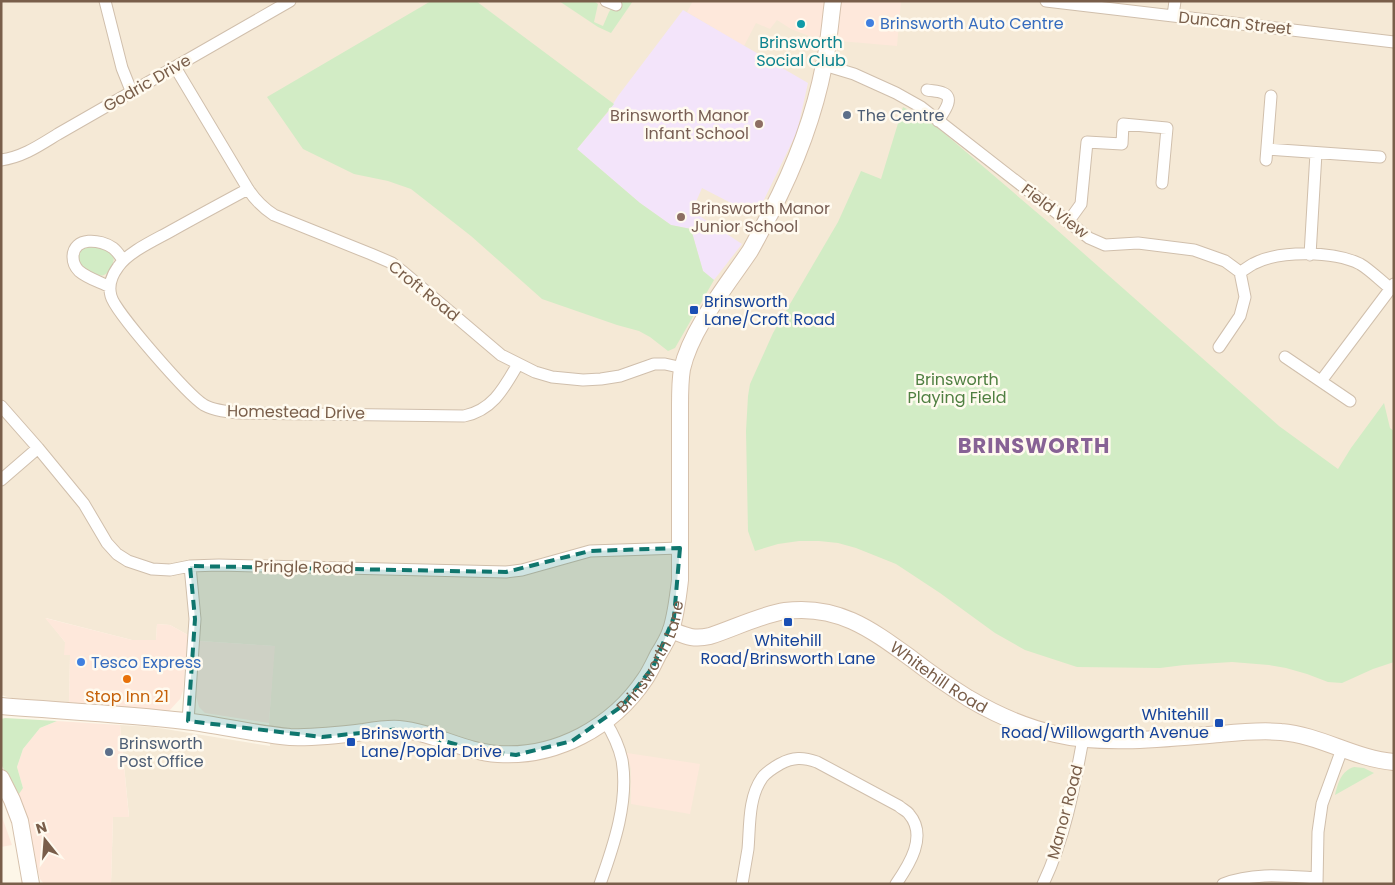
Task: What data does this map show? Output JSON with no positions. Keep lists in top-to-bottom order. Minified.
{"streets":{"street":["Duncan Street","Godric Drive","Field View","Croft Road","Homestead Drive","Pringle Road","Brinsworth Lane","Whitehill Road","Manor Road"]},"crossings":[["Godric Drive","Croft Road"],["Field View","Brinsworth Lane"],["Croft Road","Homestead Drive"],["Croft Road","Brinsworth Lane"],["Pringle Road","Brinsworth Lane"],["Brinsworth Lane","Whitehill Road"],["Whitehill Road","Manor Road"]],"districts":["BRINSWORTH"],"parks":["Brinsworth Playing Field"],"places":{"other":["Brinsworth Auto Centre","Brinsworth Social Club","The Centre","Brinsworth Manor Infant School","Brinsworth Manor Junior School","Tesco Express","Stop Inn 21","Brinsworth Post Office"],"transit":["Brinsworth Lane/Croft Road","Whitehill Road/Brinsworth Lane","Whitehill Road/Willowgarth Avenue","Brinsworth Lane/Poplar Drive"]},"north":"top"}
